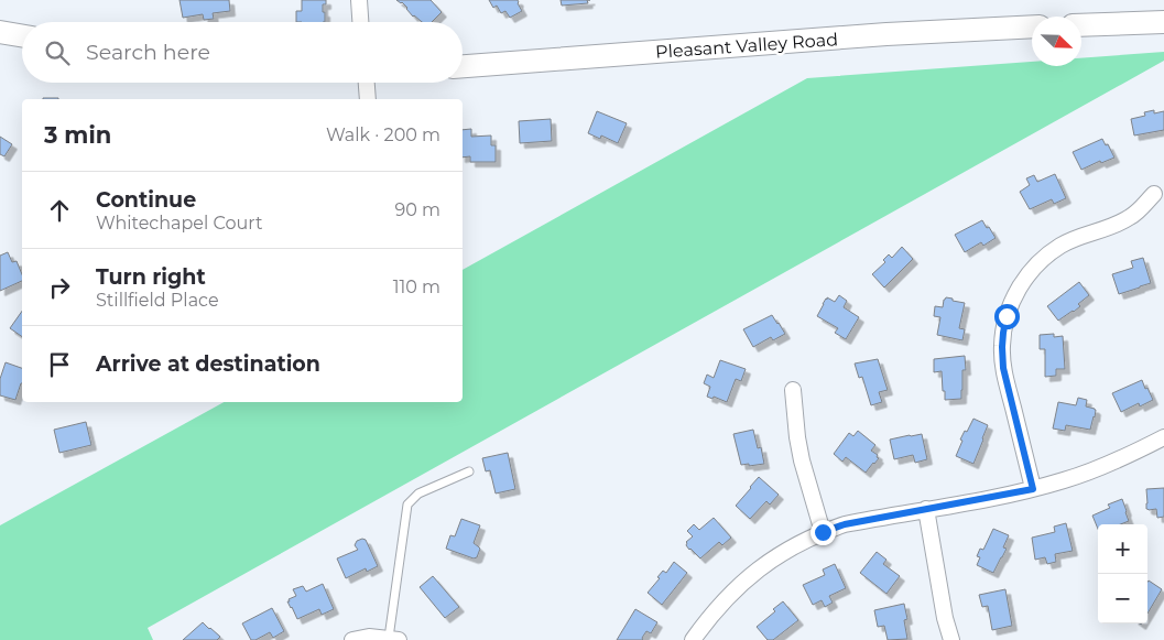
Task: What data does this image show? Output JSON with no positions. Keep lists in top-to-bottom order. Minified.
{"streets":{"main road":["Pleasant Valley Road"]},"north":"bottom right","page":{"search":"Search here","heading":["3 min","Walk · 200 m"],"list":[["Continue","Whitechapel Court","90 m"],["Turn right","Stillfield Place","110 m"],"Arrive at destination"],"map_buttons":["+","−"]}}
